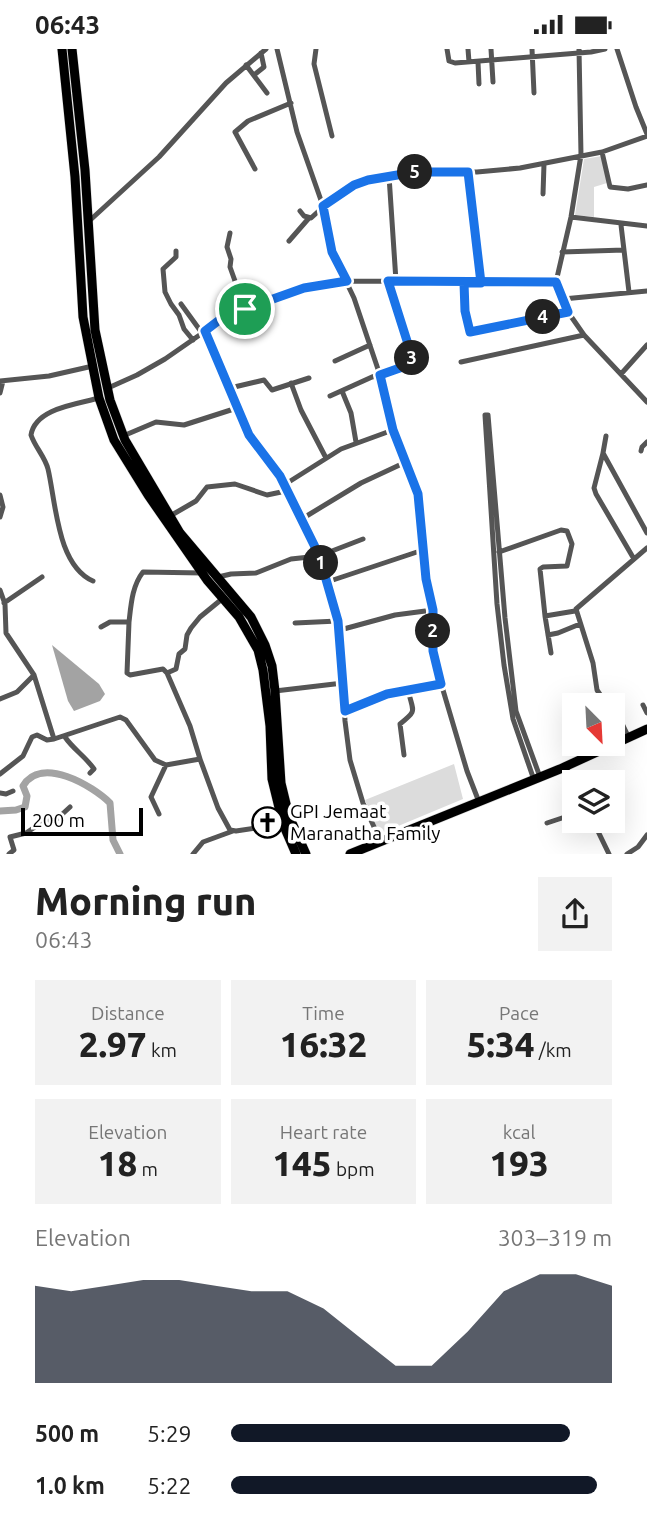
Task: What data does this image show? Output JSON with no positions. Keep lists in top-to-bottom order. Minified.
{"places":{"church":["GPI Jemaat Maranatha Family"]},"scale_bar":"200 m","north":"bottom right","page":{"status":"06:43","pins":["5","4","3","1","2"],"scale":"200 m","heading":["Morning run","06:43"],"stats":[["Distance","2.97 km"],["Time","16:32"],["Pace","5:34 /km"],["Elevation","18 m"],["Heart rate","145 bpm"],["kcal","193"]],"chart":["Elevation","303–319 m"],"list":[{"name":"500 m","note":"5:29"},{"name":"1.0 km","note":"5:22"}]}}
